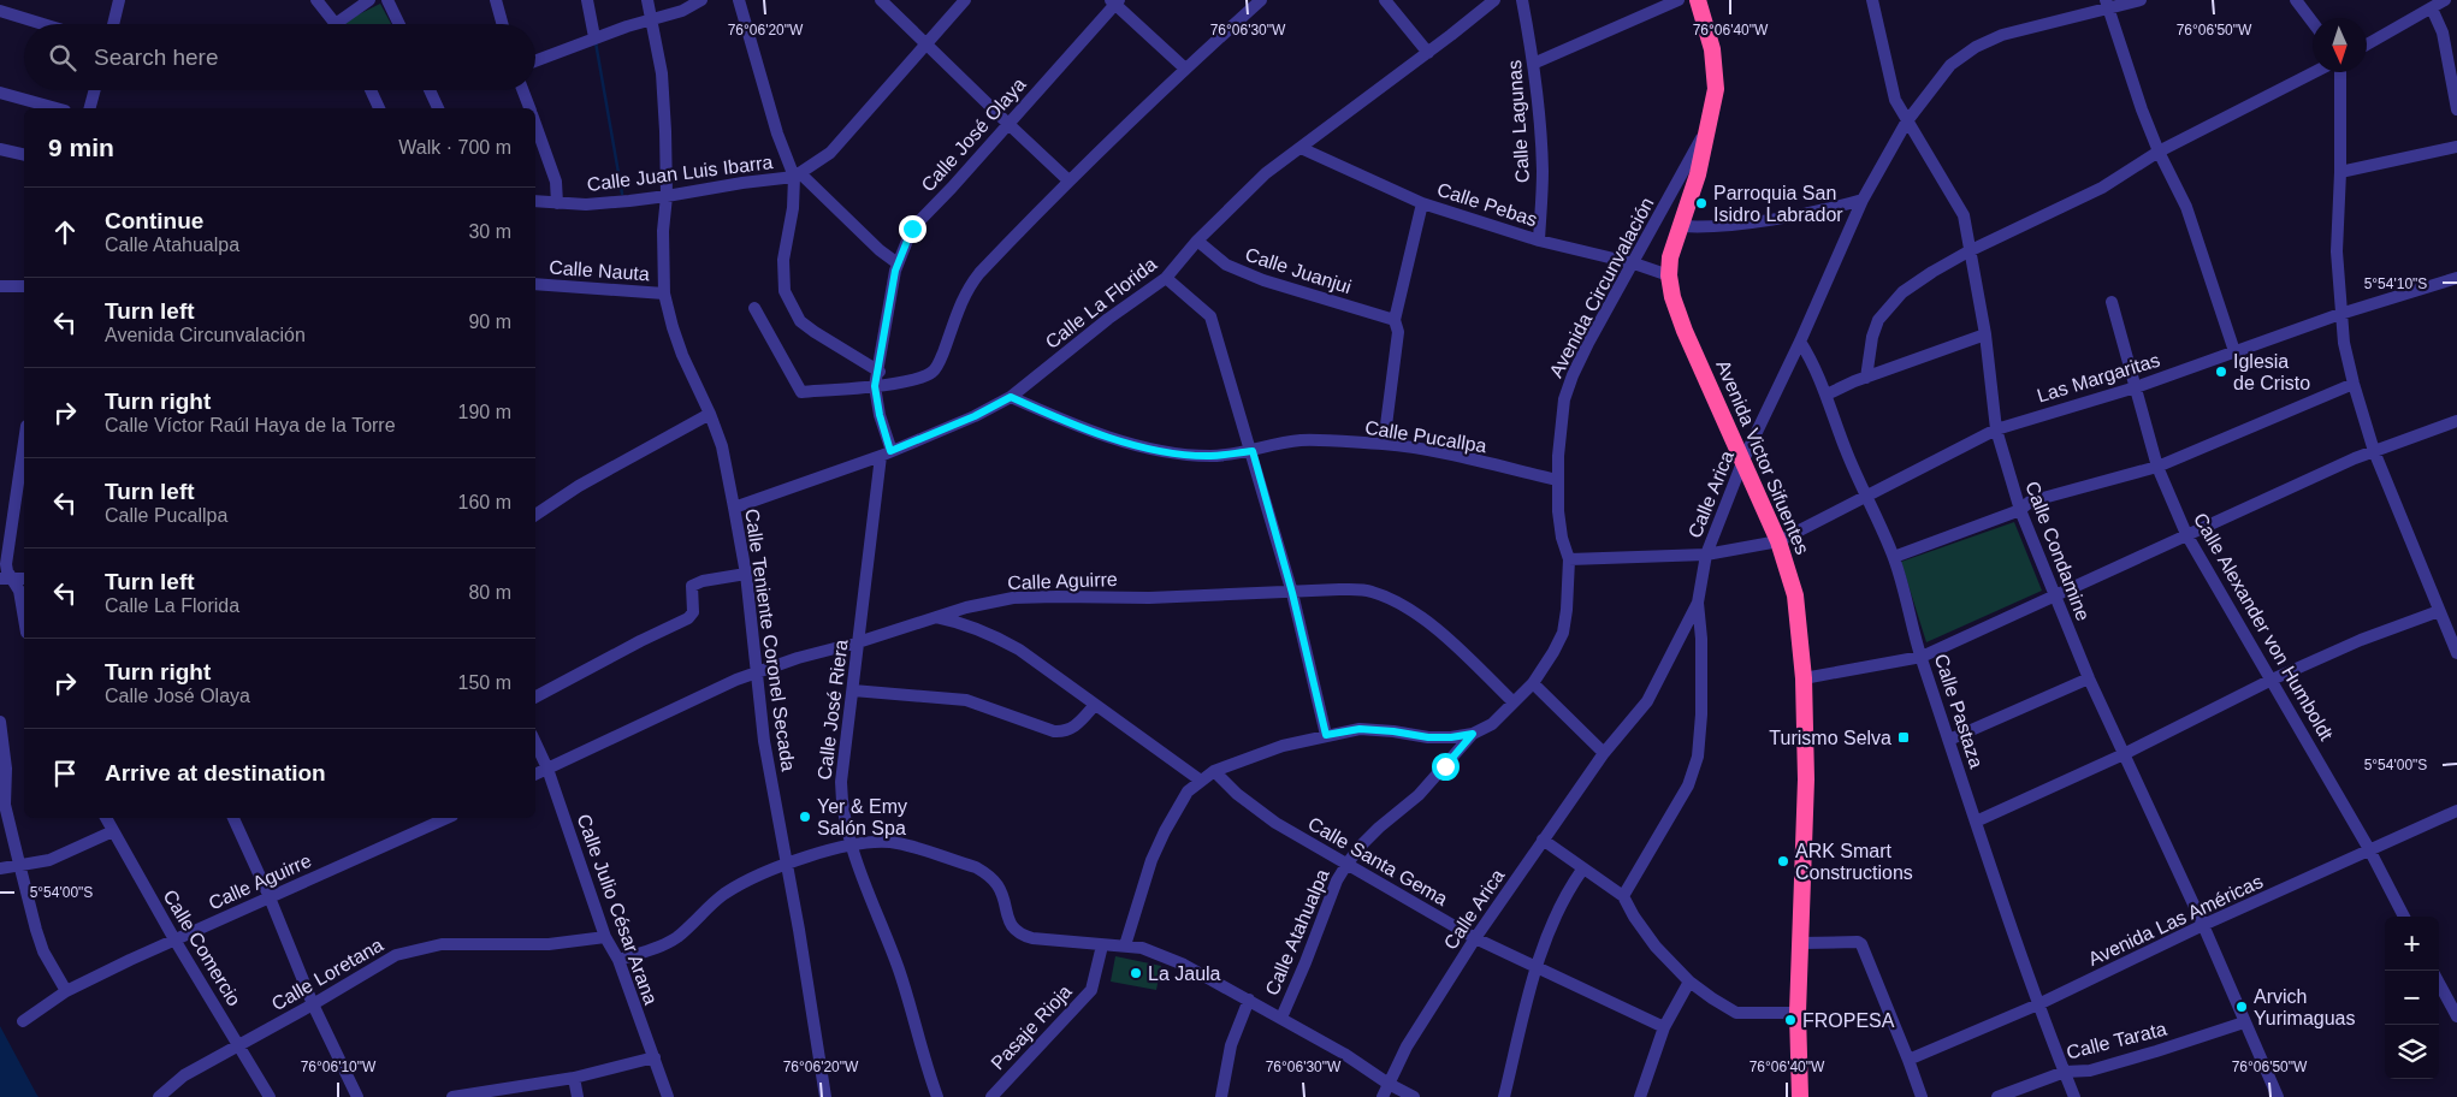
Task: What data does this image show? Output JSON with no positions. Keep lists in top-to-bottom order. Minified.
{"streets":{"highway":["Avenida Victor Sifuentes"],"street":["Calle Lagunas","Calle José Olaya","Calle Juan Luis Ibarra","Calle Pebas","Calle Nauta","Calle Juanjui","Avenida Circunvalación","Calle La Florida","Las Margaritas","Calle Pucallpa","Calle Arica","Calle Condamine","Calle Aguirre","Calle Alexander von Humboldt","Calle Teniente Coronel Secada","Calle José Riera","Calle Pastaza","Calle Santa Gema","Calle Julio César Arana","Avenida Las Américas","Calle Atahualpa","Calle Comercio","Calle Loretana","Pasaje Rioja","Calle Tarata"]},"crossings":[["Calle Lagunas","Calle Pebas"],["Calle José Olaya","Calle La Florida"],["Calle José Olaya","Calle José Riera"],["Calle Juan Luis Ibarra","Calle Teniente Coronel Secada"],["Calle Pebas","Avenida Circunvalación"],["Calle Pebas","Calle La Florida"],["Calle Pebas","Avenida Victor Sifuentes"],["Calle Nauta","Calle Teniente Coronel Secada"],["Calle Juanjui","Calle La Florida"],["Avenida Circunvalación","Las Margaritas"],["Avenida Circunvalación","Calle Pucallpa"],["Avenida Circunvalación","Avenida Victor Sifuentes"],["Avenida Circunvalación","Calle Aguirre"],["Avenida Circunvalación","Calle Santa Gema"],["Avenida Circunvalación","Calle Atahualpa"],["Calle La Florida","Calle Pucallpa"],["Calle La Florida","Calle Teniente Coronel Secada"],["Calle La Florida","Calle José Riera"],["Las Margaritas","Avenida Victor Sifuentes"],["Las Margaritas","Calle Arica"],["Las Margaritas","Calle Condamine"],["Las Margaritas","Calle Alexander von Humboldt"],["Las Margaritas","Calle Pastaza"],["Avenida Victor Sifuentes","Calle Arica"],["Calle Arica","Calle Condamine"],["Calle Arica","Calle Pastaza"],["Calle Arica","Calle Santa Gema"],["Calle Condamine","Avenida Las Américas"],["Calle Condamine","Calle Tarata"],["Calle Aguirre","Calle Teniente Coronel Secada"],["Calle Aguirre","Calle José Riera"],["Calle Aguirre","Calle Julio César Arana"],["Calle Aguirre","Calle Comercio"],["Calle Alexander von Humboldt","Avenida Las Américas"],["Calle Pastaza","Avenida Las Américas"],["Calle Pastaza","Calle Tarata"],["Calle Santa Gema","Calle Atahualpa"],["Calle Julio César Arana","Calle Loretana"],["Calle Comercio","Calle Loretana"]],"places":{"other":["Parroquia San Isidro Labrador","Iglesia de Cristo","Yer & Emy Salón Spa","ARK Smart Constructions","La Jaula","Arvich Yurimaguas","FROPESA"],"transit":["Turismo Selva"]},"north":"bottom","page":{"search":"Search here","heading":["9 min","Walk · 700 m"],"list":[["Continue","Calle Atahualpa","30 m"],["Turn left","Avenida Circunvalación","90 m"],["Turn right","Calle Víctor Raúl Haya de la Torre","190 m"],["Turn left","Calle Pucallpa","160 m"],["Turn left","Calle La Florida","80 m"],["Turn right","Calle José Olaya","150 m"],"Arrive at destination"],"map_buttons":["+","−"]},"coordinates":["76°06'20\"W","76°06'30\"W","76°06'40\"W","76°06'50\"W","5°54'10\"S","5°54'00\"S","76°06'10\"W"]}
